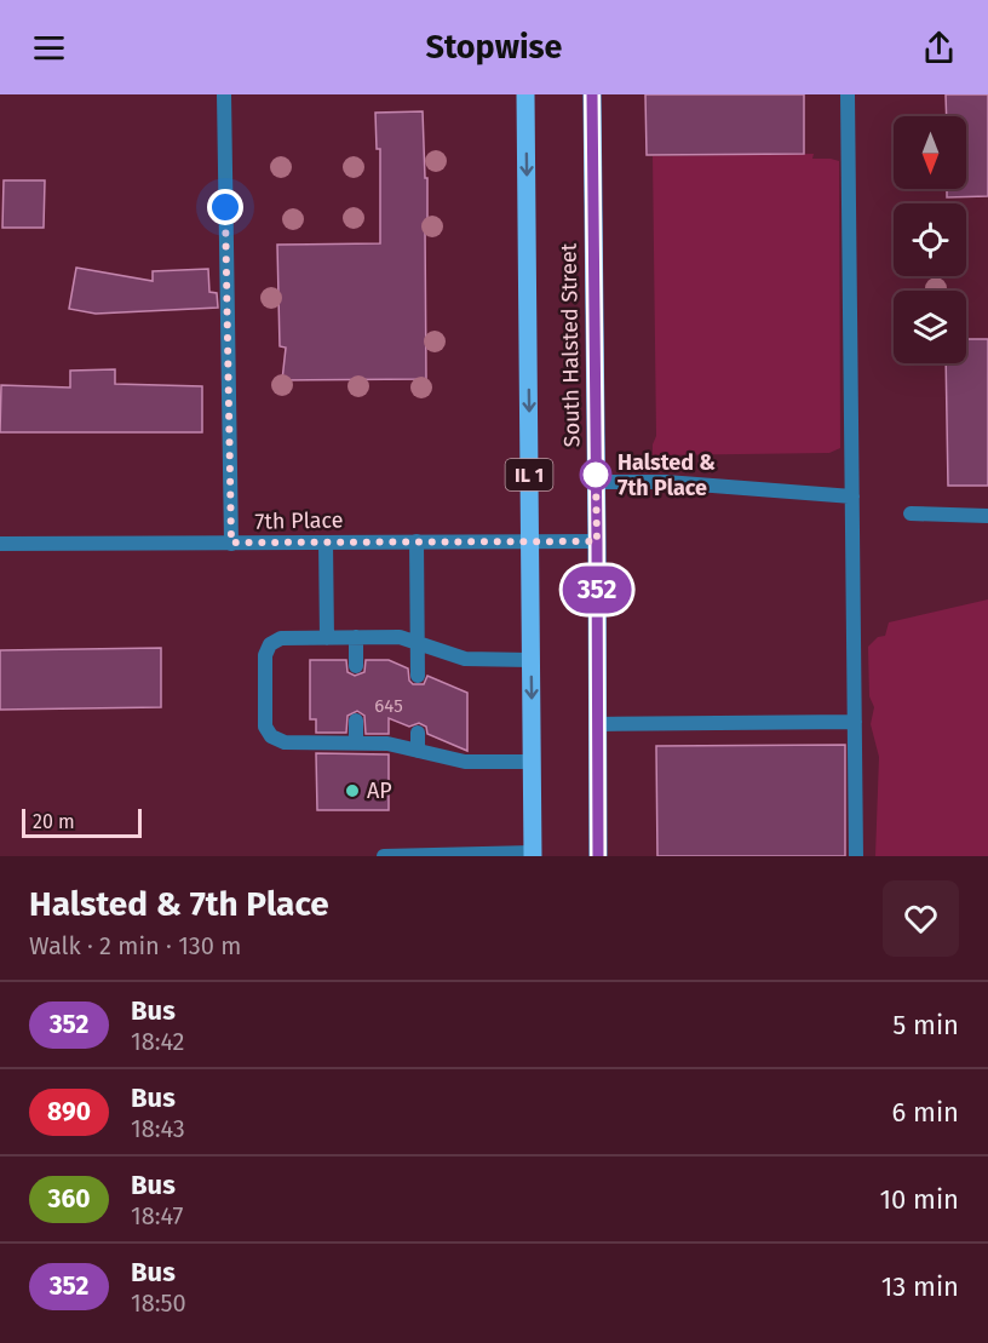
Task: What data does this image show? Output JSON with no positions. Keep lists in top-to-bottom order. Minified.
{"streets":{"main road":["South Halsted Street","IL 1"],"street":["7th Place"]},"crossings":[["South Halsted Street","7th Place"]],"places":["Halsted & 7th Place","AP"],"lines":["bus line 352"],"house_numbers":["645"],"scale_bar":"20 m","north":"bottom","page":{"header":"Stopwise","on_map":"352","scale":"20 m","heading":["Halsted & 7th Place","Walk · 2 min · 130 m"],"list":[{"mark":"352","name":"Bus","note":"18:42","value":"5 min"},{"mark":"890","name":"Bus","note":"18:43","value":"6 min"},{"mark":"360","name":"Bus","note":"18:47","value":"10 min"},{"mark":"352","name":"Bus","note":"18:50","value":"13 min"}]}}
